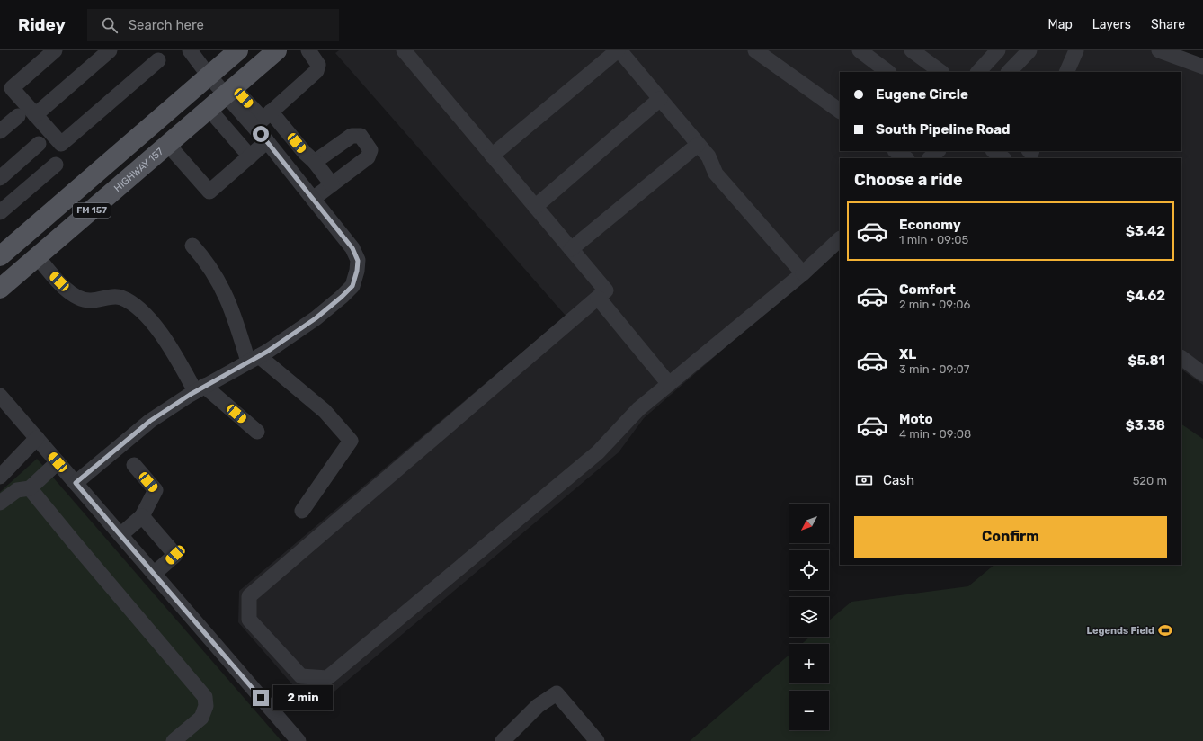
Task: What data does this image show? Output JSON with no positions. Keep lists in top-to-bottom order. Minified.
{"streets":{"main road":["HIGHWAY 157","FM 157"]},"places":{"sports":["Legends Field"]},"north":"bottom left","page":{"header":"Ridey","search":"Search here","nav":["Map","Layers","Share"],"banner":["Eugene Circle","South Pipeline Road"],"heading":"Choose a ride","list":[{"name":"Economy","note":"1 min · 09:05","value":"$3.42"},{"name":"Comfort","note":"2 min · 09:06","value":"$4.62"},{"name":"XL","note":"3 min · 09:07","value":"$5.81"},{"name":"Moto","note":"4 min · 09:08","value":"$3.38"}],"pay":["Cash","520 m"],"map_buttons":["+","−"],"buttons":"Confirm","bubble":"2 min"}}
